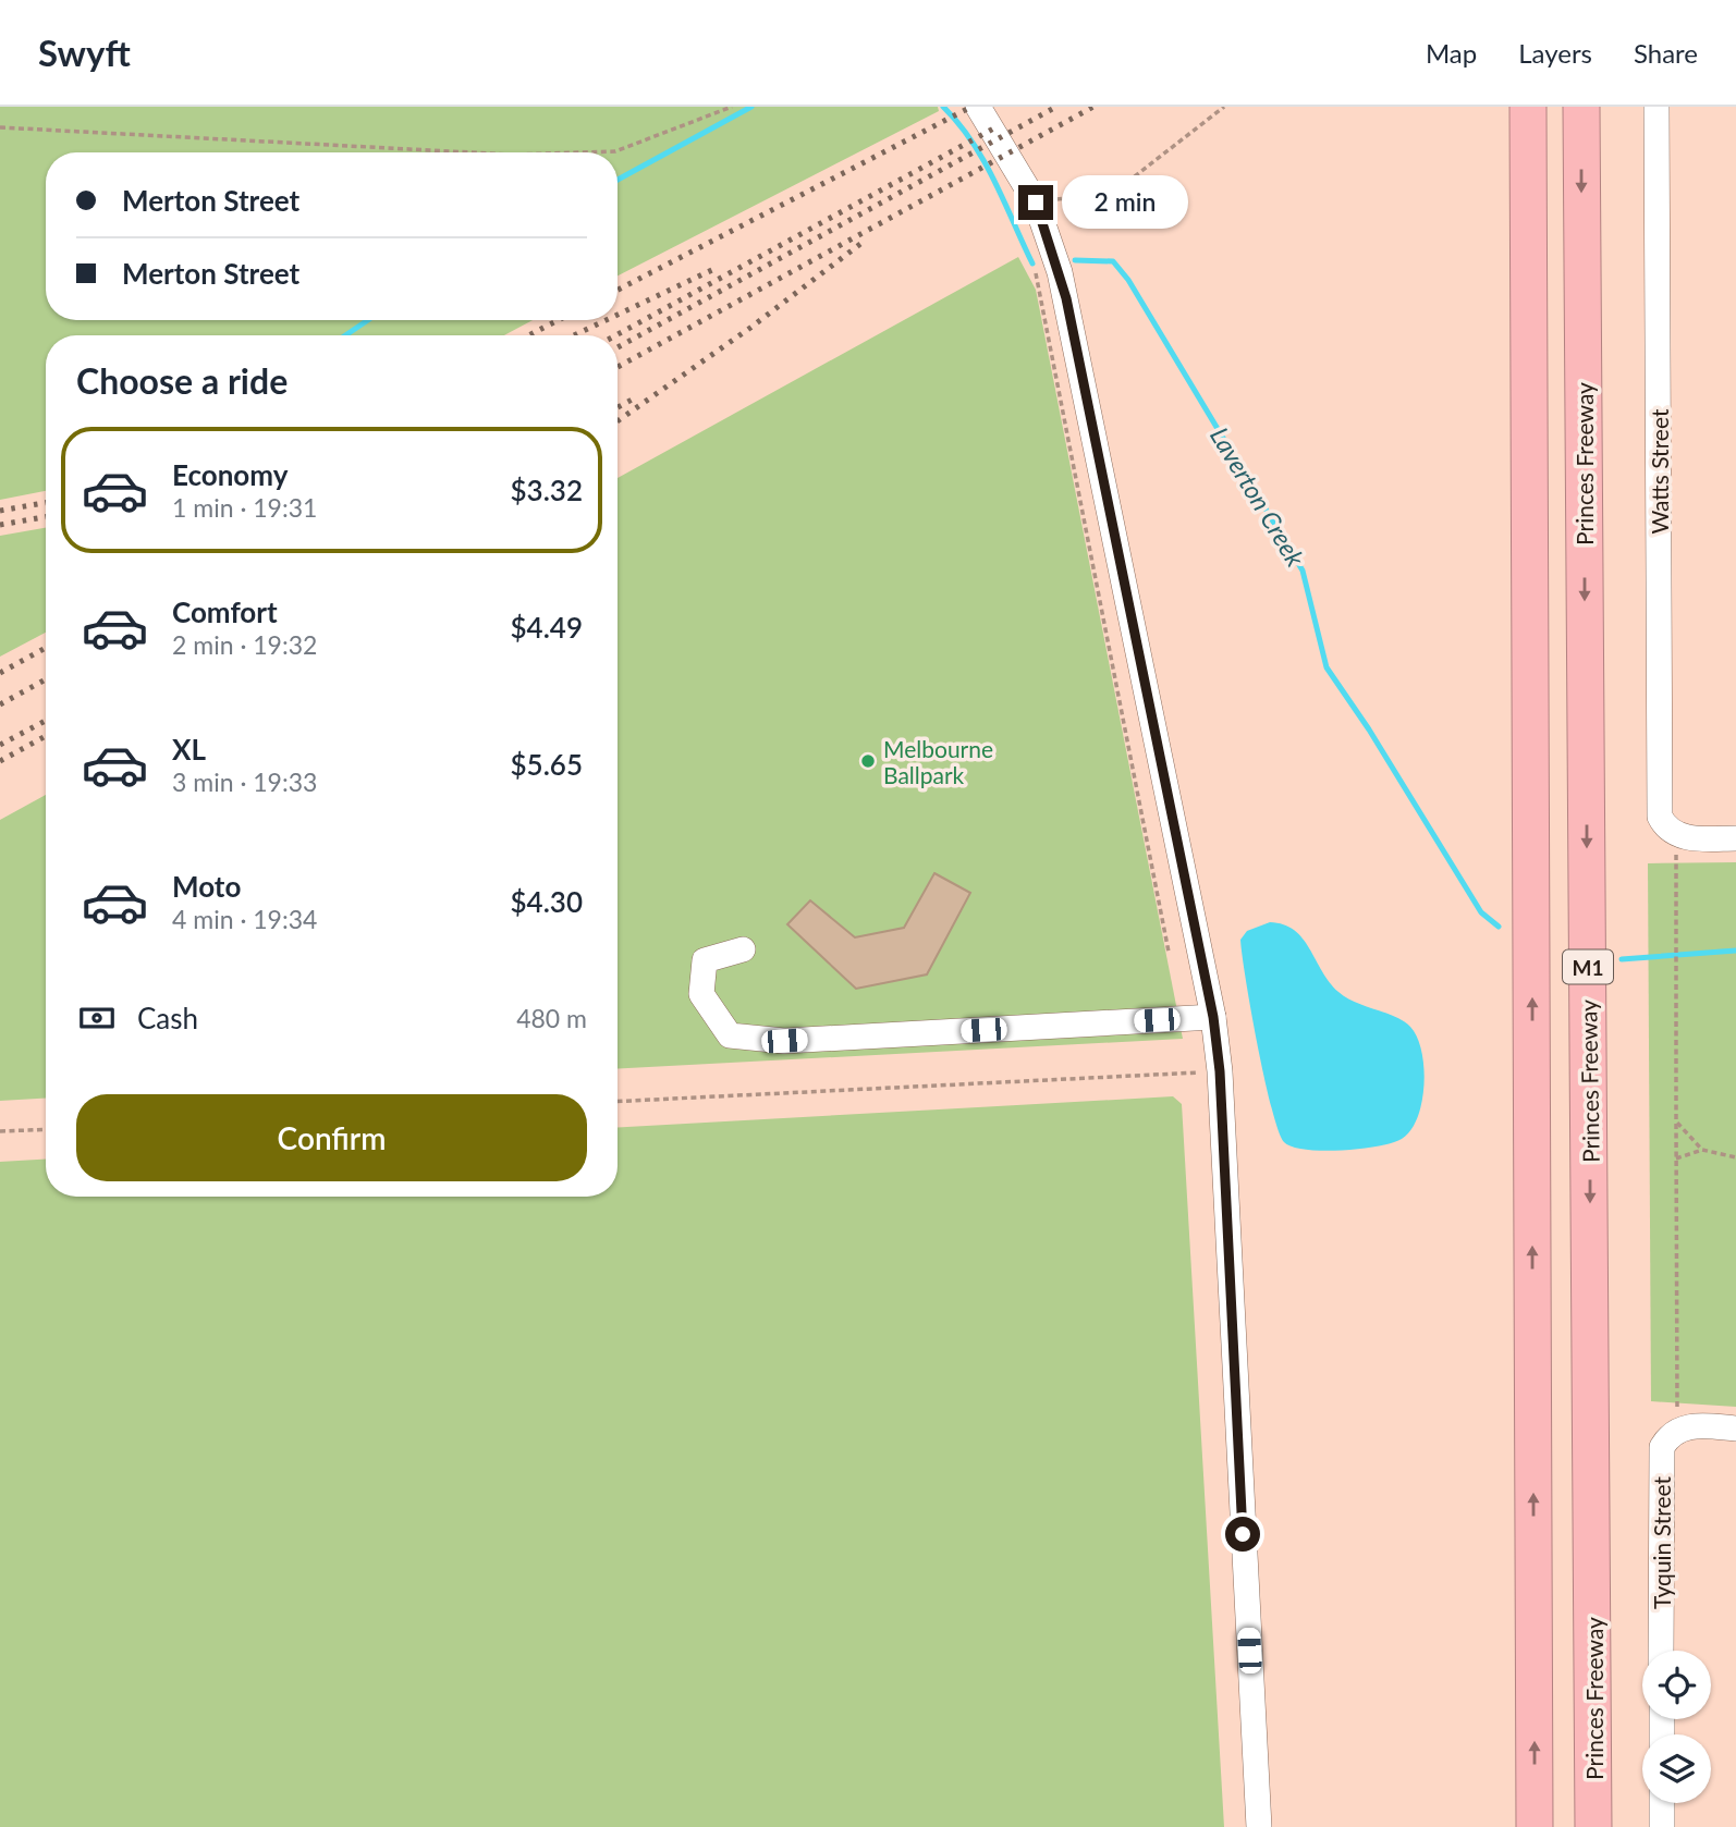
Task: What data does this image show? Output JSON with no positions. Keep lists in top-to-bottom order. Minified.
{"streets":{"highway":["Princes Freeway","M1"],"street":["Watts Street","Tyquin Street"]},"water":["Laverton Creek"],"places":["Melbourne Ballpark"],"page":{"header":"Swyft","nav":["Map","Layers","Share"],"banner":["Merton Street","Merton Street"],"bubble":"2 min","heading":"Choose a ride","list":[{"name":"Economy","note":"1 min · 19:31","value":"$3.32"},{"name":"Comfort","note":"2 min · 19:32","value":"$4.49"},{"name":"XL","note":"3 min · 19:33","value":"$5.65"},{"name":"Moto","note":"4 min · 19:34","value":"$4.30"}],"pay":["Cash","480 m"],"buttons":"Confirm"}}
